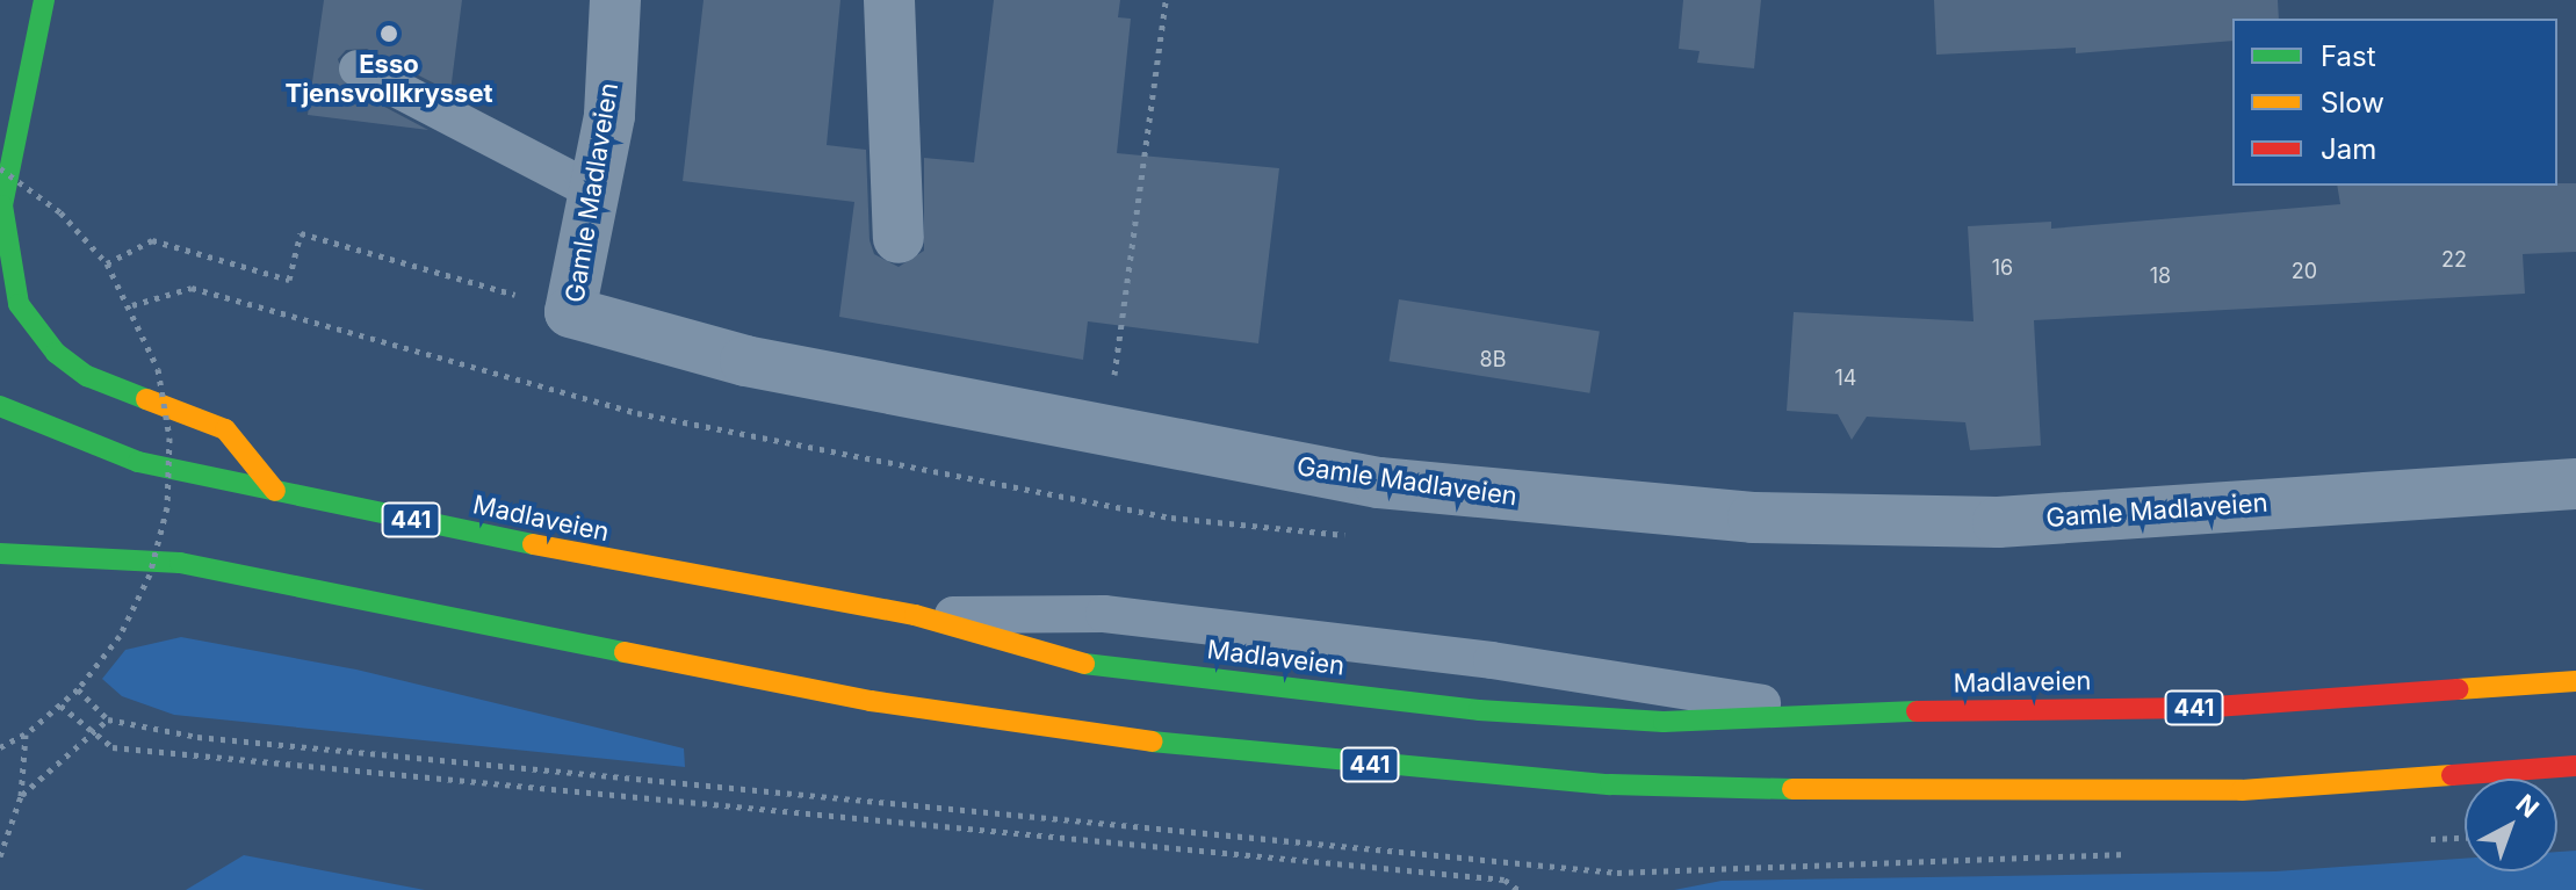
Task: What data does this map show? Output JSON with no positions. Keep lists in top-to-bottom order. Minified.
{"streets":{"main road":["Madlaveien","441"],"street":["Gamle Madlaveien"]},"places":["Esso Tjensvollkrysset"],"house_numbers":["22","16","20","18","8B","14"],"legend":["Fast","Slow","Jam"],"north":"top right"}
